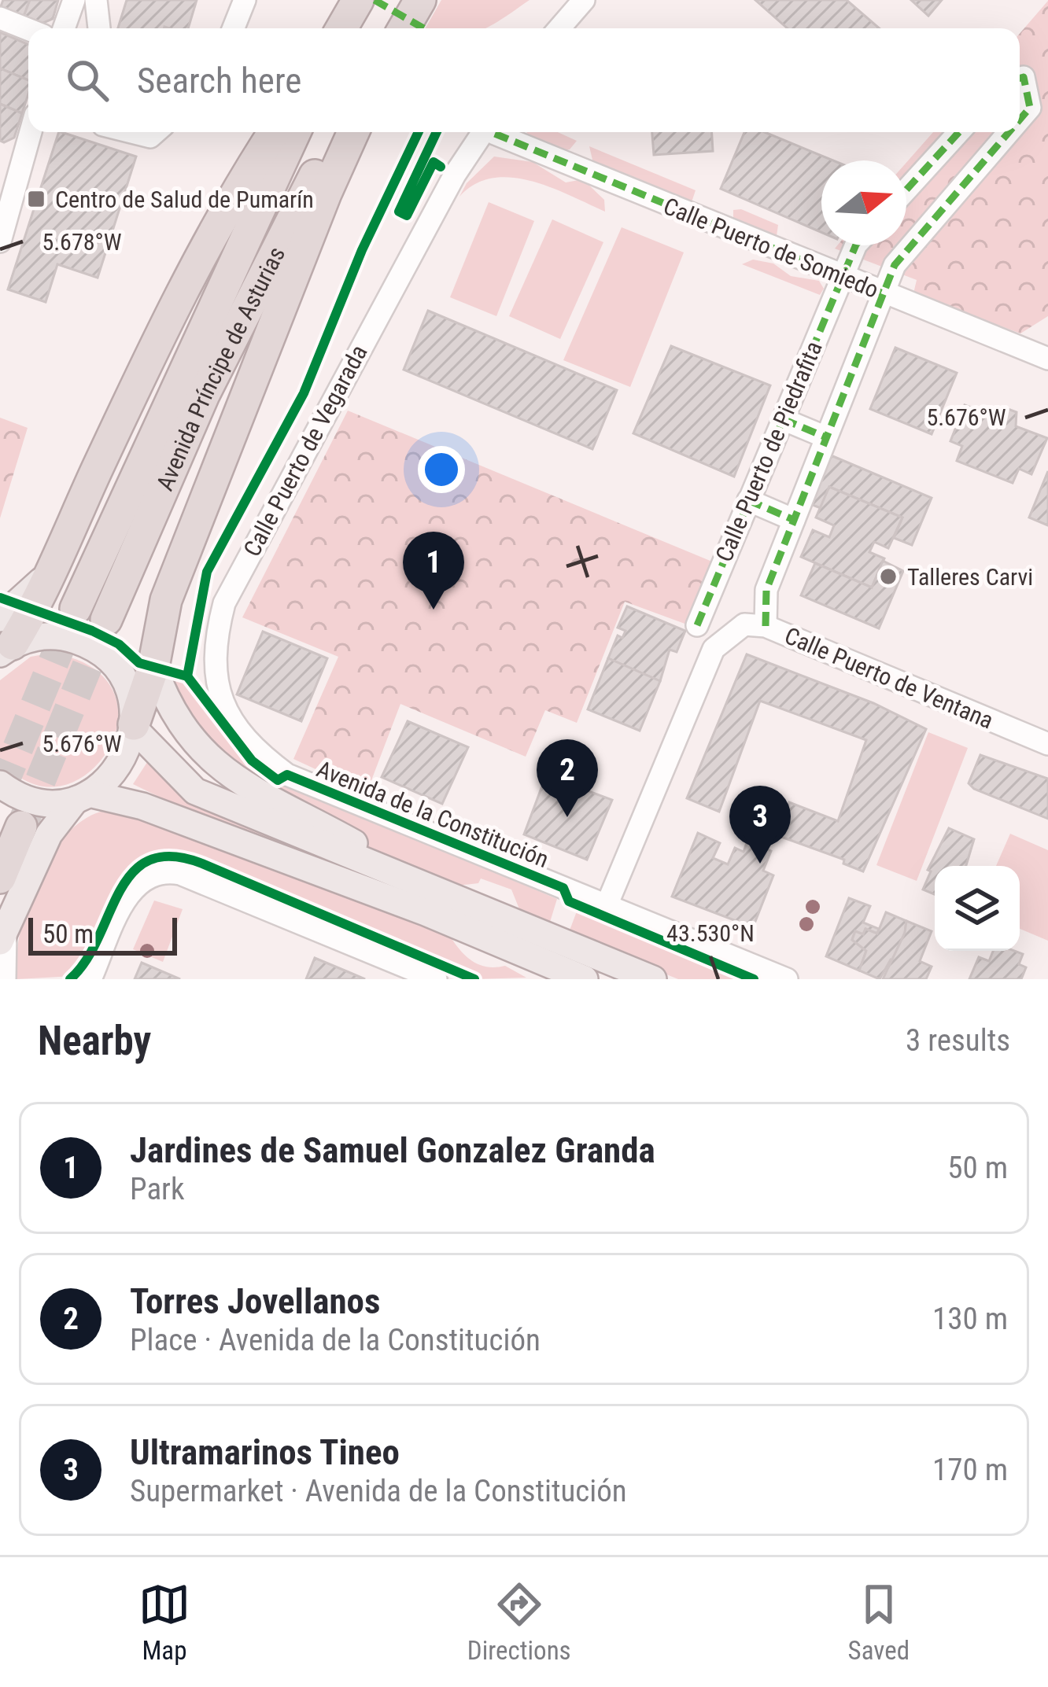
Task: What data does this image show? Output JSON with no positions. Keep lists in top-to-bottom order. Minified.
{"streets":{"highway":["Avenida Príncipe de Asturias"],"street":["Calle Puerto de Somiedo","Calle Puerto de Vegarada","Calle Puerto de Piedrafita","Calle Puerto de Ventana","Avenida de la Constitución"]},"crossings":[["Calle Puerto de Somiedo","Calle Puerto de Piedrafita"],["Calle Puerto de Vegarada","Avenida de la Constitución"],["Calle Puerto de Ventana","Avenida de la Constitución"]],"places":{"transit":["Centro de Salud de Pumarín"],"other":["Talleres Carvi"]},"scale_bar":"50 m","north":"right","page":{"search":"Search here","pins":["1","2","3"],"scale":"50 m","heading":["Nearby","3 results"],"list":[{"mark":"1","name":"Jardines de Samuel Gonzalez Granda","note":"Park","value":"50 m"},{"mark":"2","name":"Torres Jovellanos","note":"Place · Avenida de la Constitución","value":"130 m"},{"mark":"3","name":"Ultramarinos Tineo","note":"Supermarket · Avenida de la Constitución","value":"170 m"}],"nav":["Map","Directions","Saved"]},"coordinates":["5.678°W","5.676°W","43.530°N"]}
